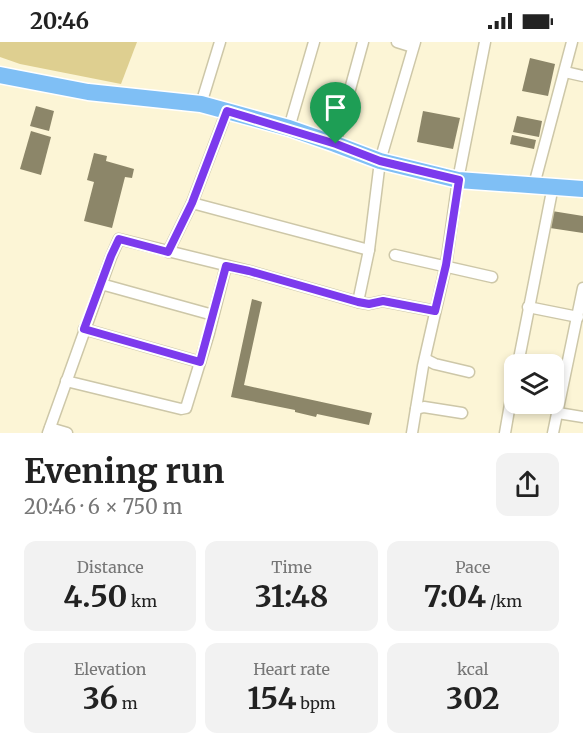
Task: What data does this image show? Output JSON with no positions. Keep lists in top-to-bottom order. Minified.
{"page":{"status":"20:46","heading":["Evening run","20:46 · 6 × 750 m"],"stats":[["Distance","4.50 km"],["Time","31:48"],["Pace","7:04 /km"],["Elevation","36 m"],["Heart rate","154 bpm"],["kcal","302"]]}}
